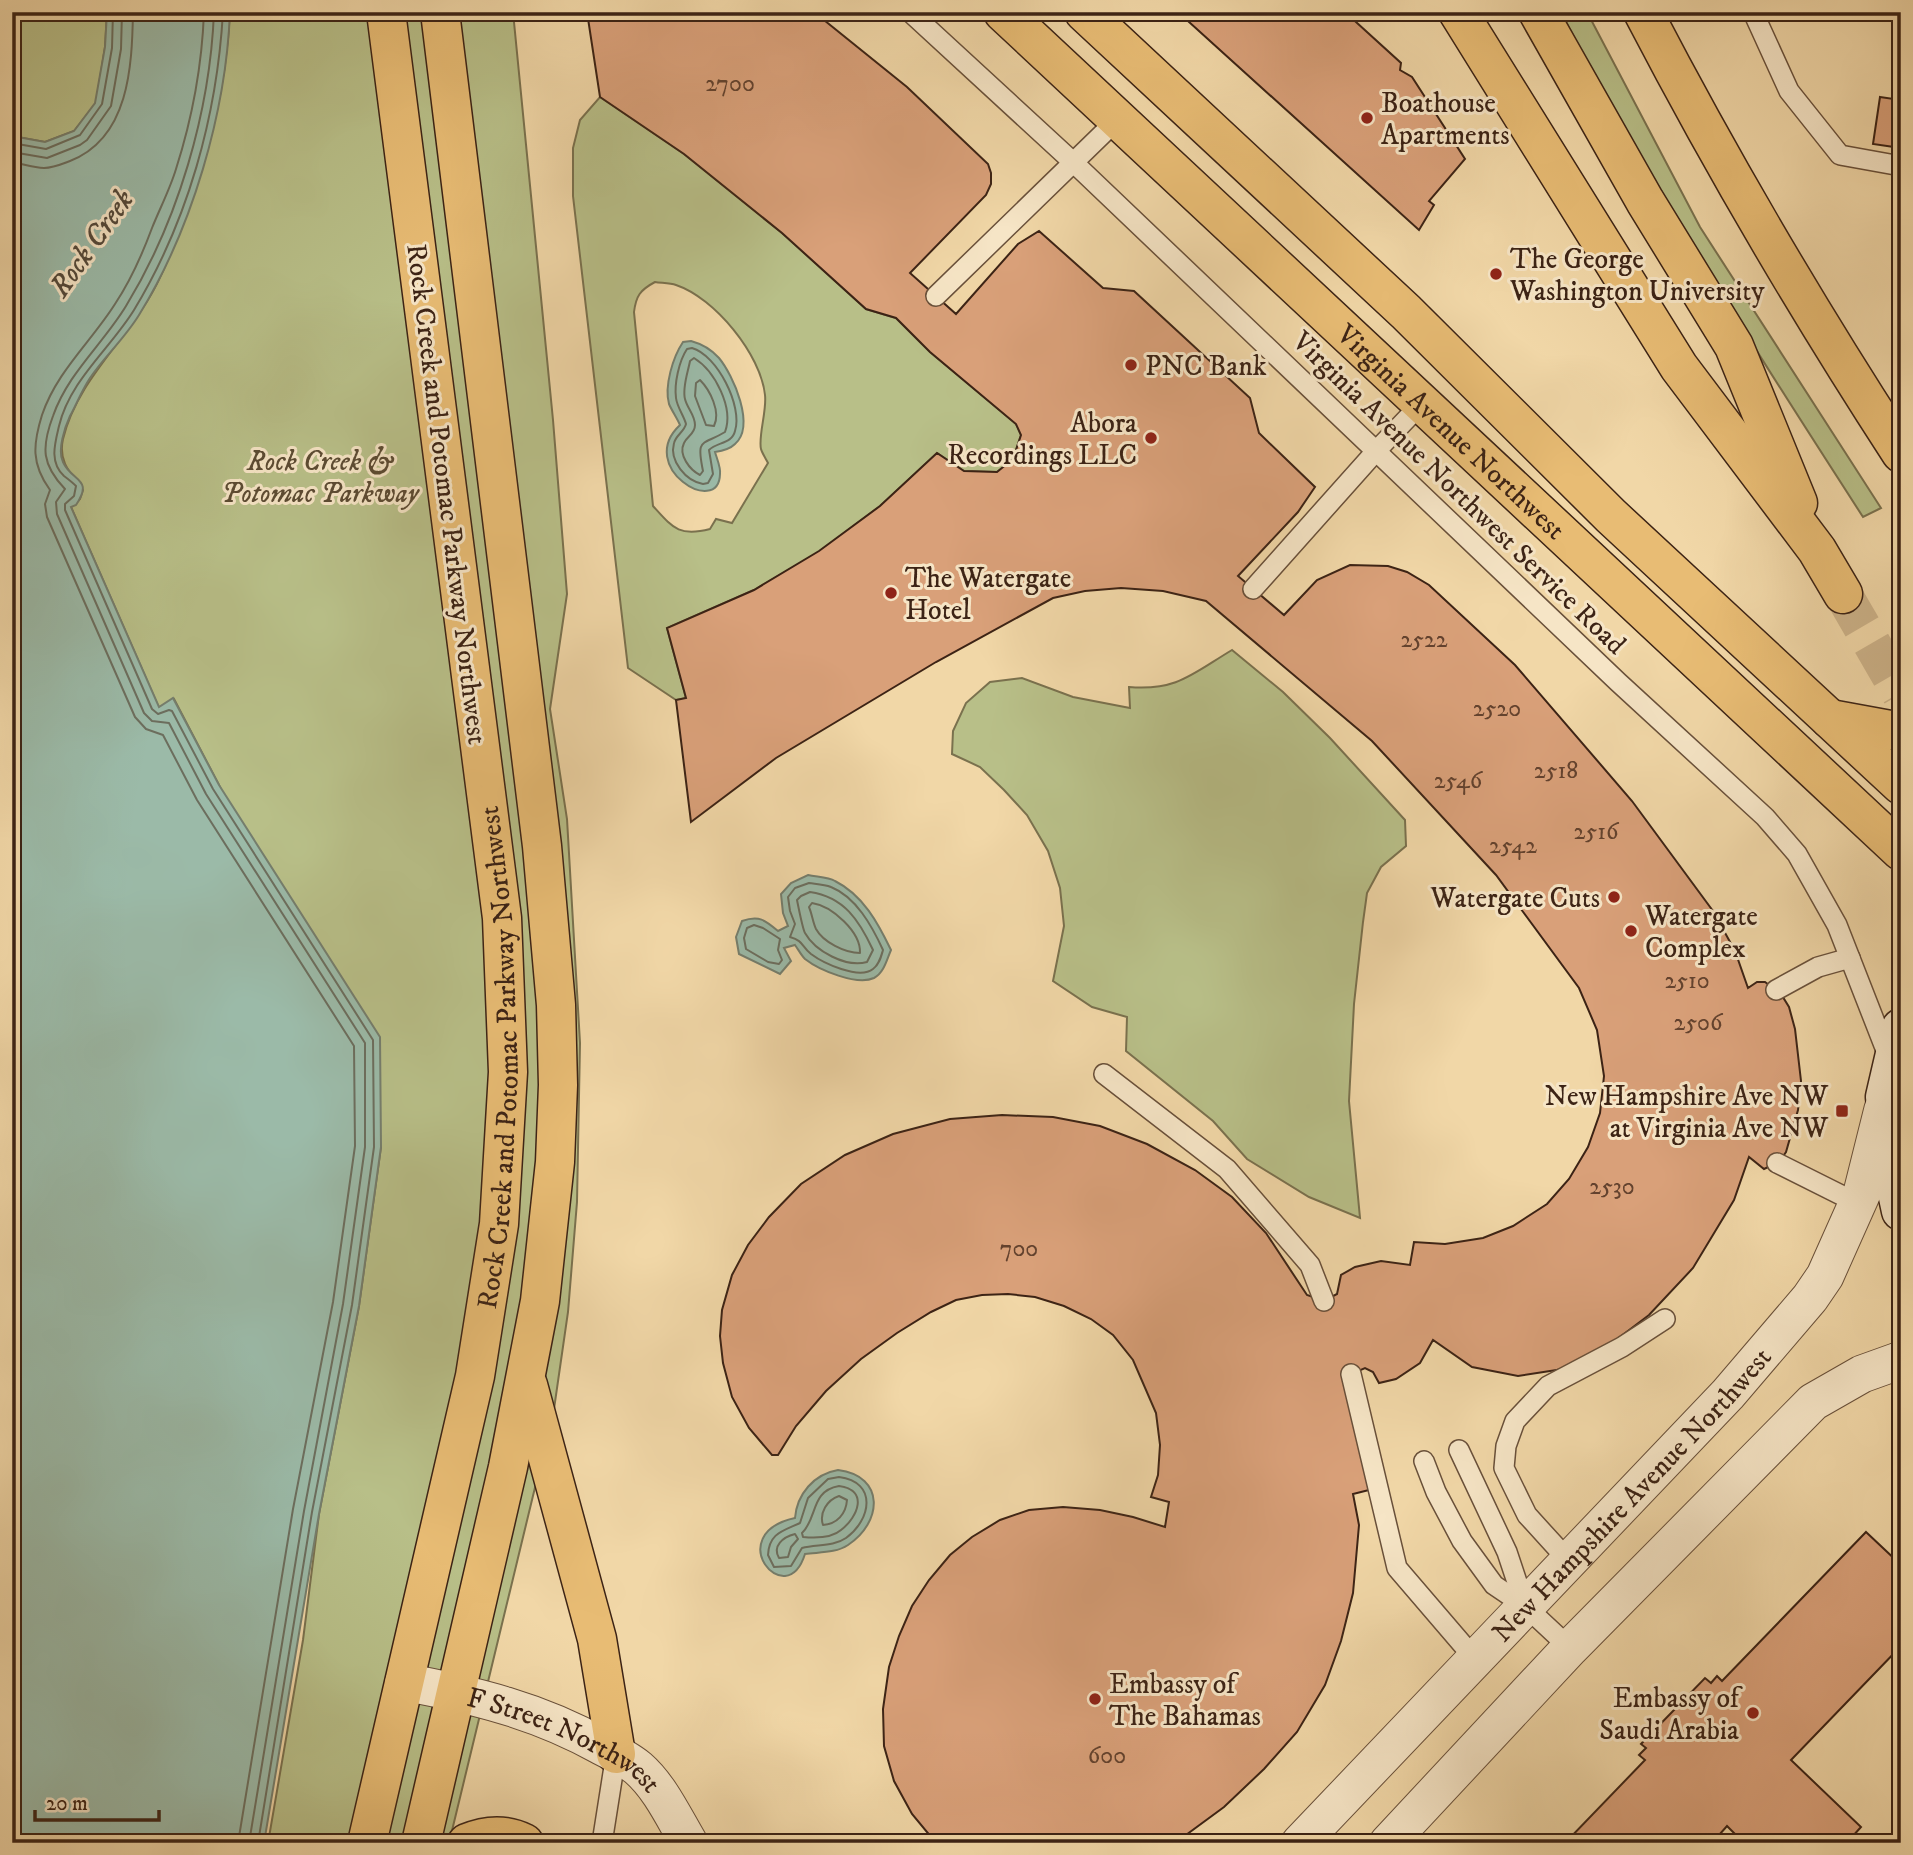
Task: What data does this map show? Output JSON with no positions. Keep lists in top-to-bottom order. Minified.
{"streets":{"main road":["Virginia Avenue Northwest","Rock Creek and Potomac Parkway Northwest"],"street":["New Hampshire Avenue Northwest","F Street Northwest"],"lane":["Virginia Avenue Northwest Service Road"]},"crossings":[["Virginia Avenue Northwest Service Road","New Hampshire Avenue Northwest"],["Rock Creek and Potomac Parkway Northwest","F Street Northwest"]],"water":["Rock Creek"],"parks":["Rock Creek & Potomac Parkway"],"places":{"other":["Boathouse Apartments","The George Washington University","PNC Bank","Abora Recordings LLC","The Watergate Hotel","Watergate Cuts","Watergate Complex","Embassy of The Bahamas","Embassy of Saudi Arabia"],"transit":["New Hampshire Ave NW at Virginia Ave NW"]},"house_numbers":["2700","2522","2520","2518","2546","2516","2542","2510","2506","2530","700","600"],"scale_bar":"20 m"}
